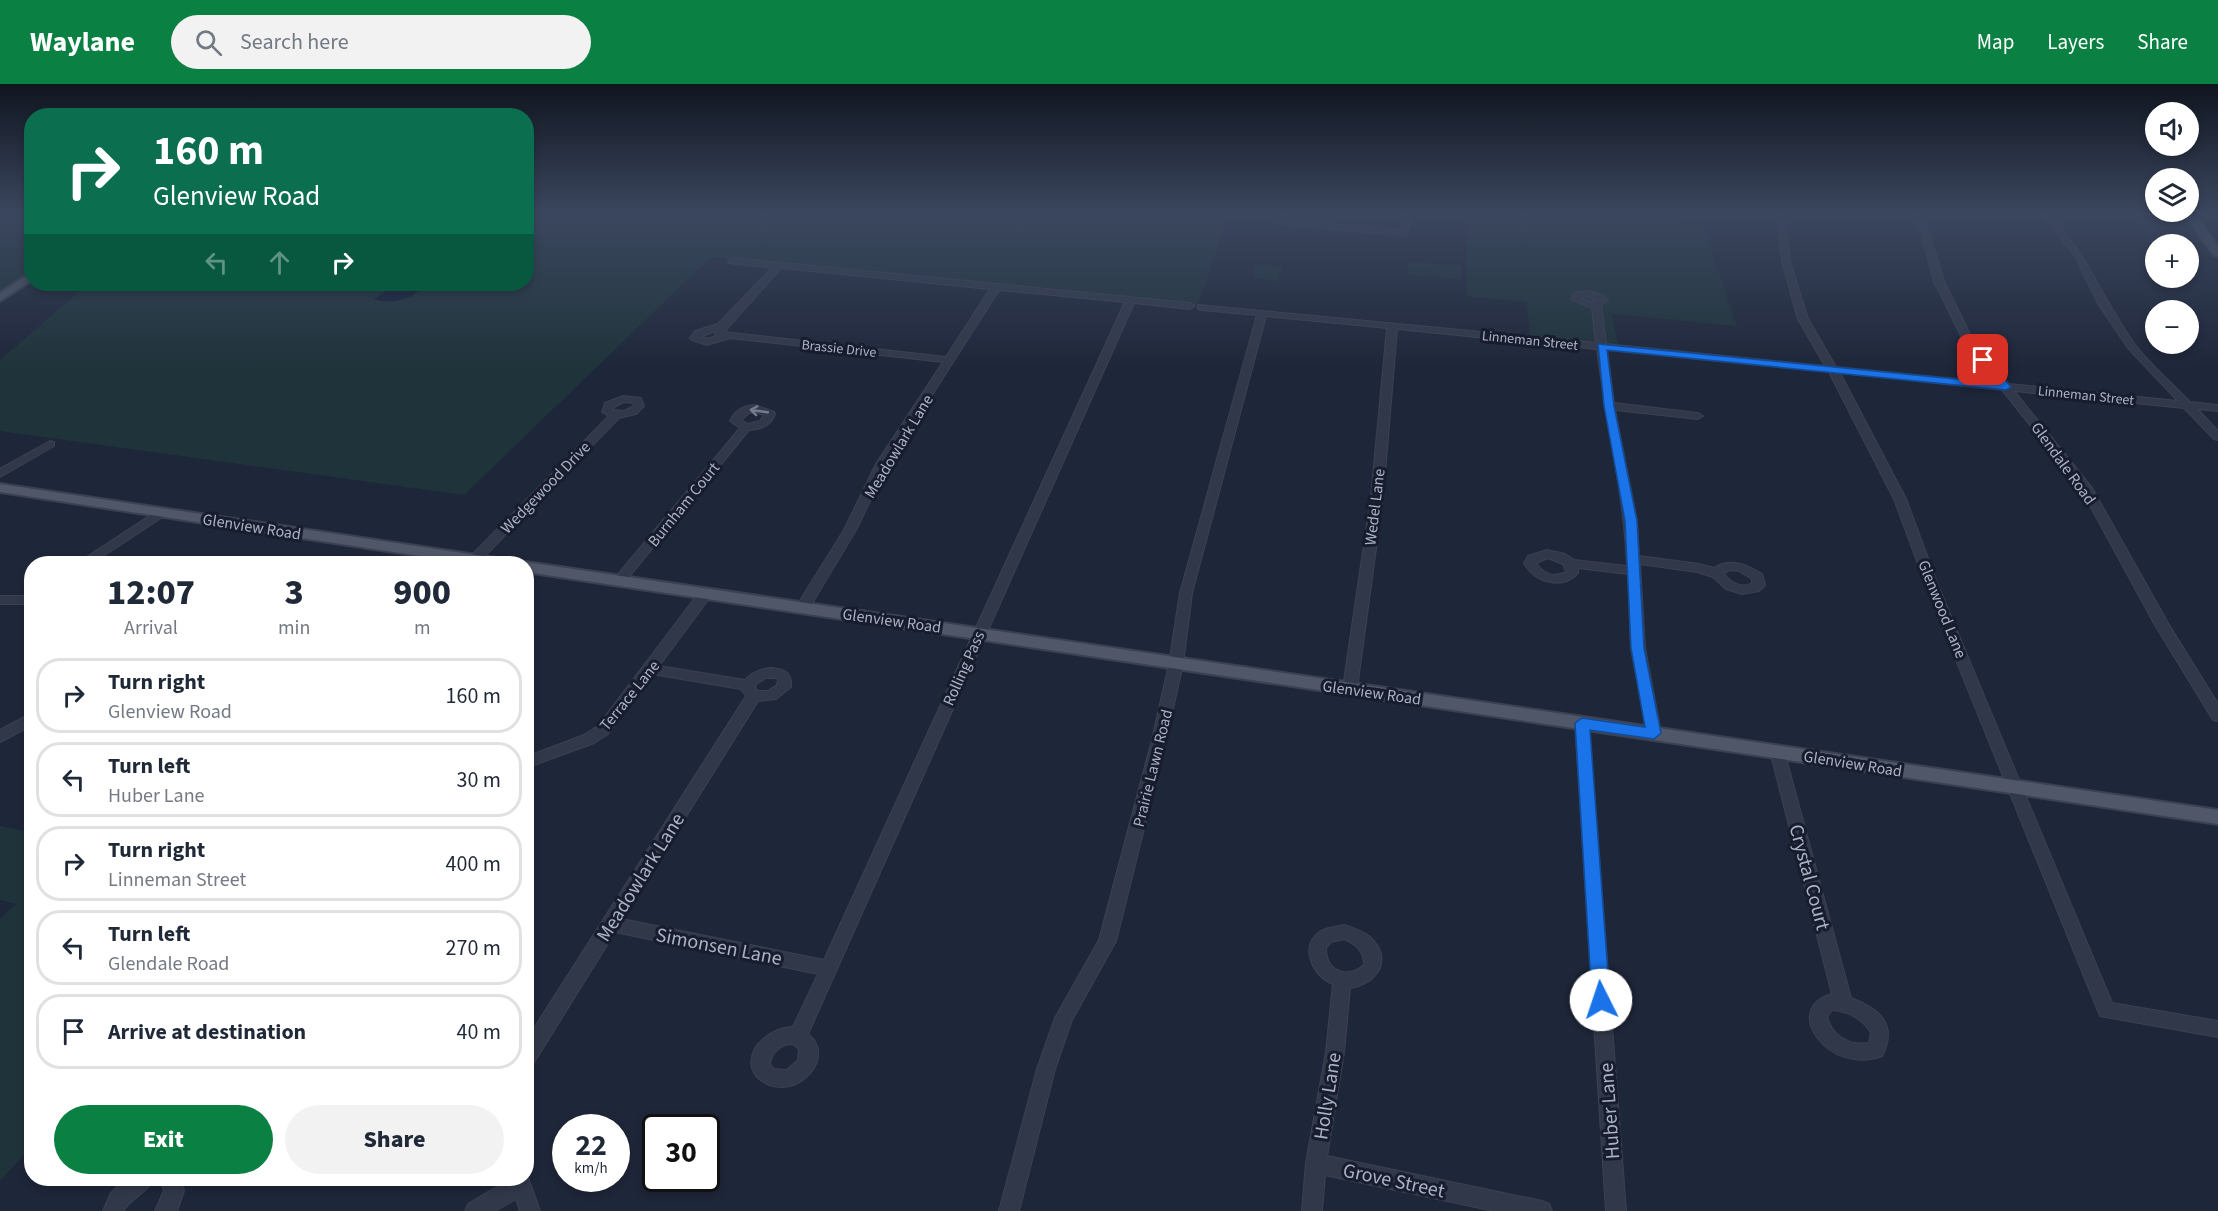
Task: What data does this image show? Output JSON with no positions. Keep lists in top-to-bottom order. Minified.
{"streets":{"main road":["Glenview Road"],"street":["Linneman Street","Brassie Drive","Meadowlark Lane","Glendale Road","Wedgewood Drive","Burnham Court","Wedel Lane","Glenwood Lane","Rolling Pass","Terrace Lane","Prairie Lawn Road","Crystal Court","Simonsen Lane","Holly Lane","Huber Lane","Grove Street"]},"crossings":[["Linneman Street","Brassie Drive"],["Linneman Street","Meadowlark Lane"],["Linneman Street","Glendale Road"],["Linneman Street","Wedel Lane"],["Linneman Street","Glenwood Lane"],["Linneman Street","Rolling Pass"],["Linneman Street","Prairie Lawn Road"],["Brassie Drive","Meadowlark Lane"],["Meadowlark Lane","Glenview Road"],["Meadowlark Lane","Terrace Lane"],["Meadowlark Lane","Simonsen Lane"],["Burnham Court","Glenview Road"],["Wedel Lane","Glenview Road"],["Glenview Road","Glenwood Lane"],["Glenview Road","Rolling Pass"],["Glenview Road","Terrace Lane"],["Glenview Road","Prairie Lawn Road"],["Glenview Road","Crystal Court"],["Glenview Road","Huber Lane"],["Rolling Pass","Simonsen Lane"],["Holly Lane","Grove Street"]],"page":{"header":"Waylane","search":"Search here","nav":["Map","Layers","Share"],"map_buttons":["+","−"],"turn":["160 m","Glenview Road"],"eta":["12:07","Arrival","3","min","900","m"],"list":[{"name":"Turn right","note":"Glenview Road","value":"160 m"},{"name":"Turn left","note":"Huber Lane","value":"30 m"},{"name":"Turn right","note":"Linneman Street","value":"400 m"},{"name":"Turn left","note":"Glendale Road","value":"270 m"},{"name":"Arrive at destination","value":"40 m"}],"buttons":["Exit","Share"],"speed":"22 km/h","limit":"30"}}
